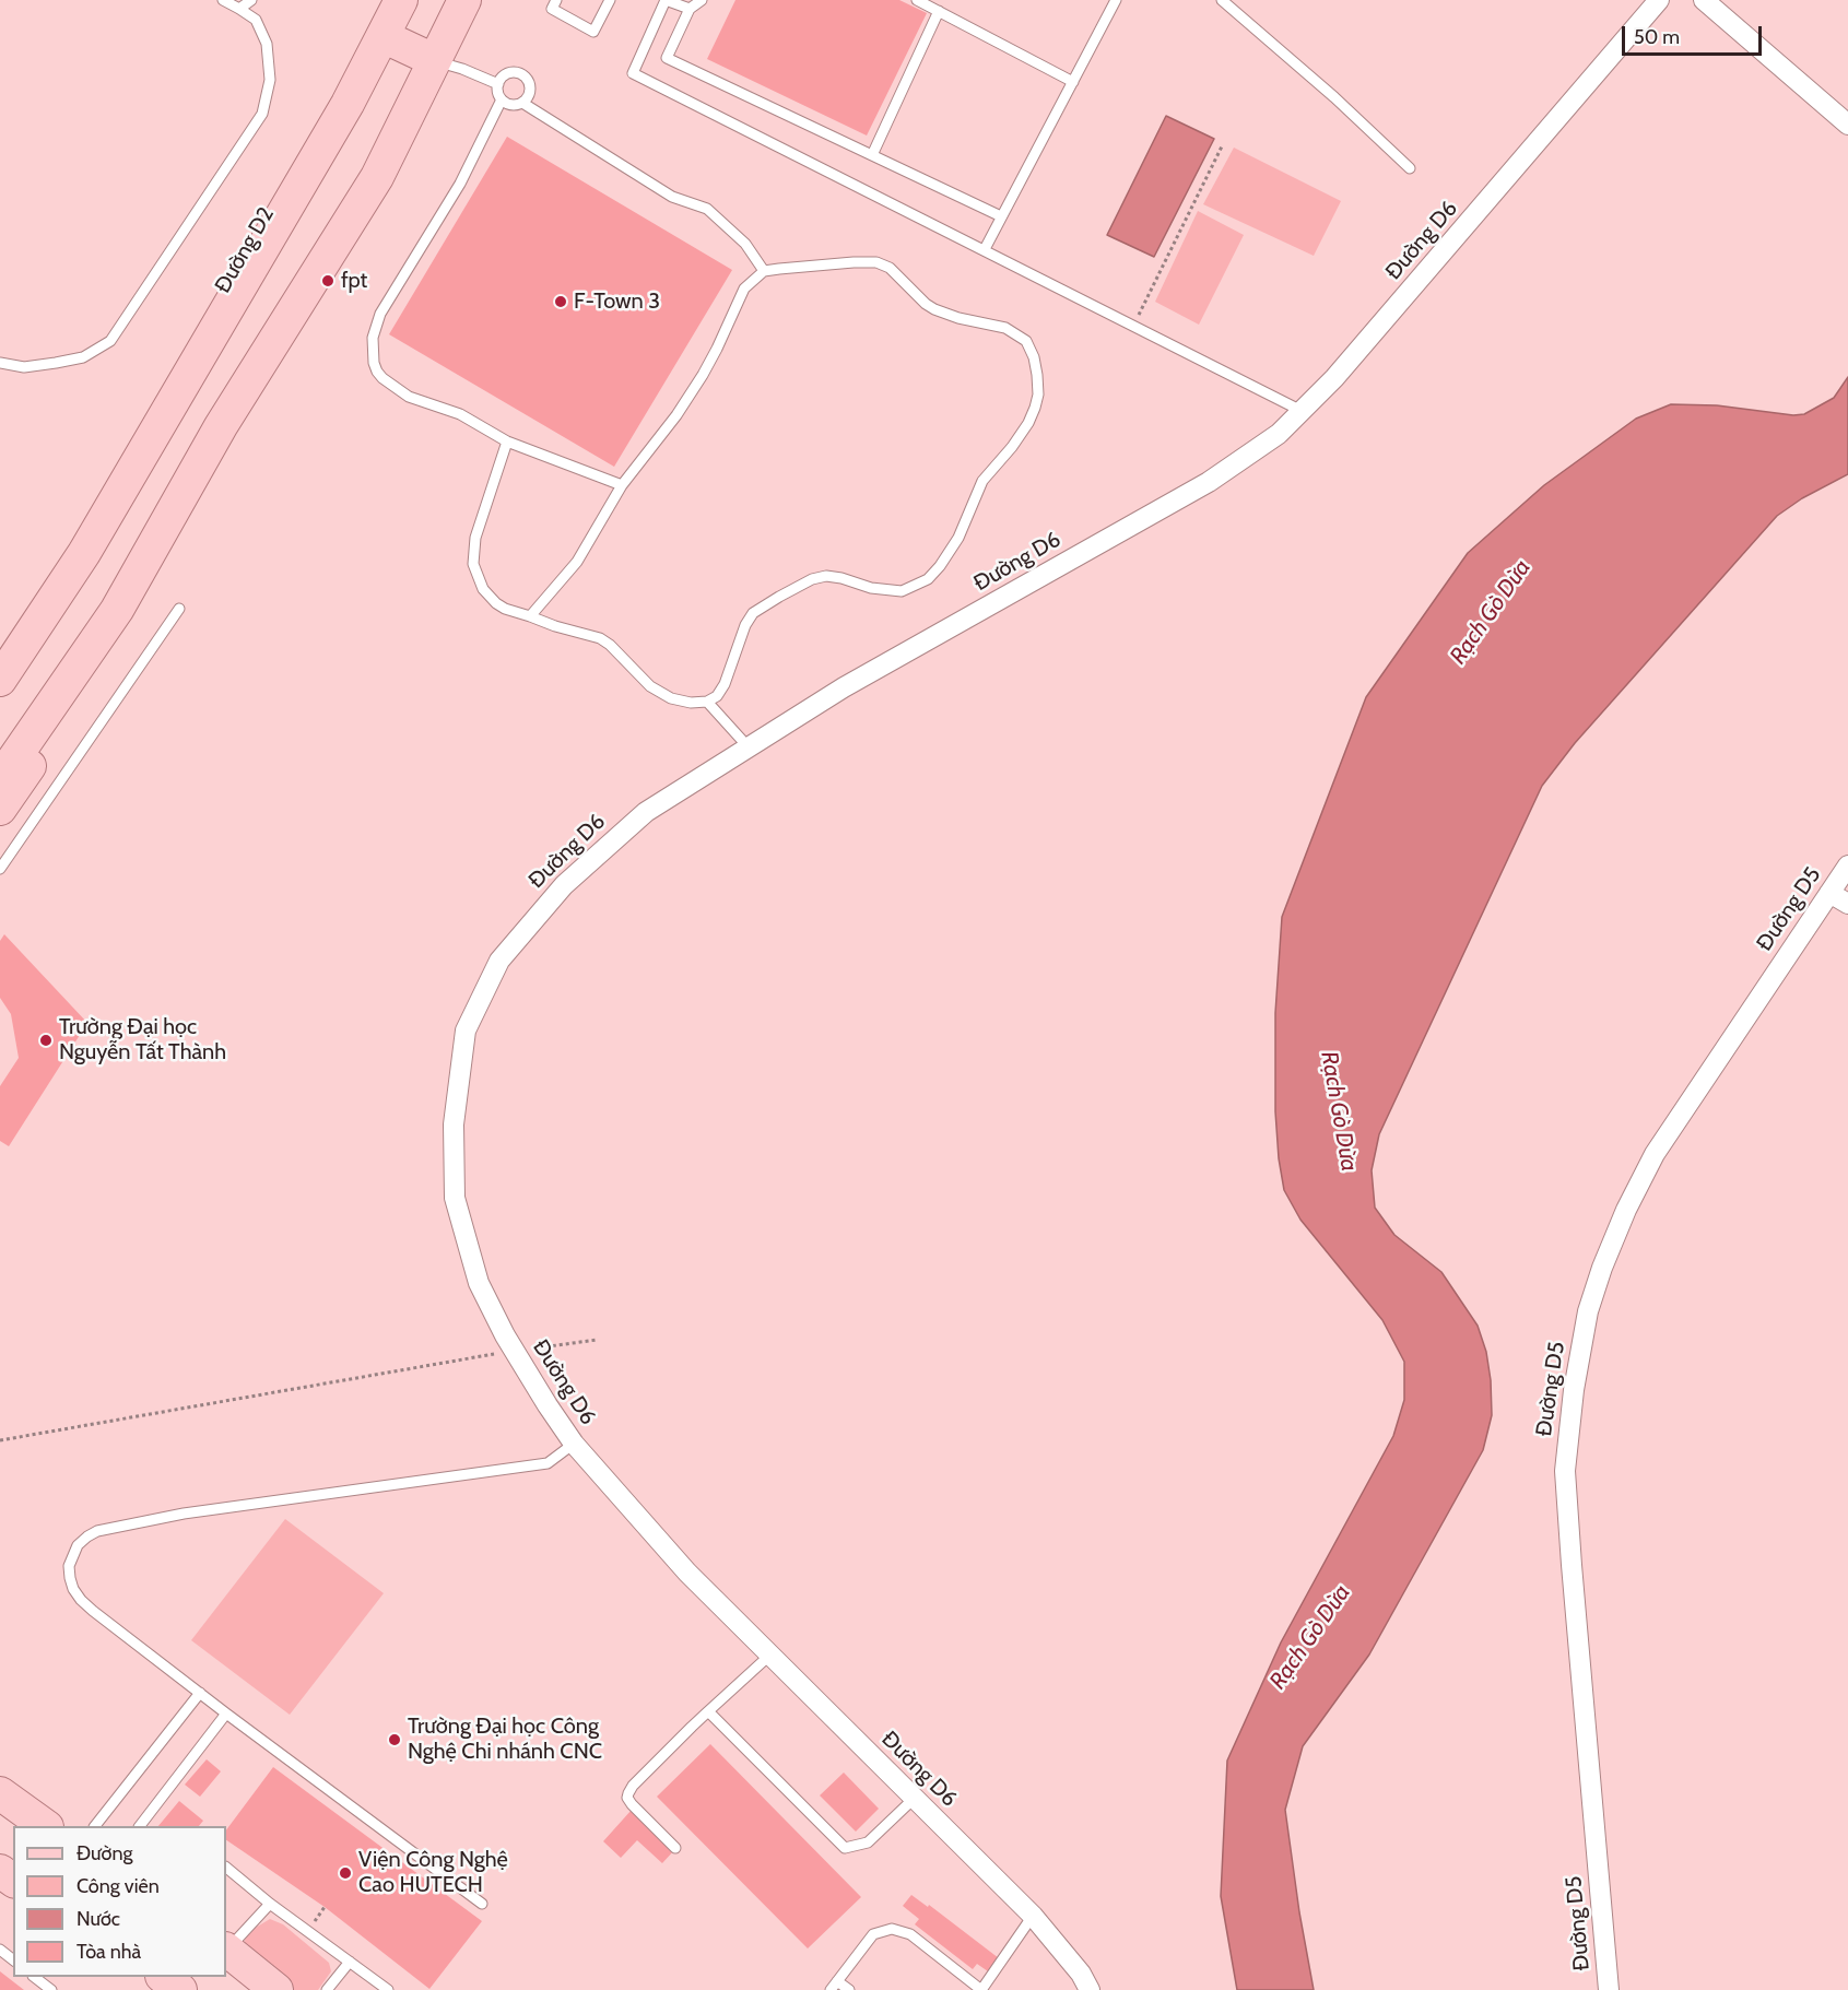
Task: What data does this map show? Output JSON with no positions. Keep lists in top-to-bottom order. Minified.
{"streets":{"main road":["Đường D2"],"street":["Đường D6","Đường D5"]},"water":["Rạch Gò Dừa"],"places":["fpt","F-Town 3","Trường Đại học Nguyễn Tất Thành","Trường Đại học Công Nghệ Chi nhánh CNC","Viện Công Nghệ Cao HUTECH"],"legend":["Đường","Công viên","Nước","Tòa nhà"],"scale_bar":"50 m"}
